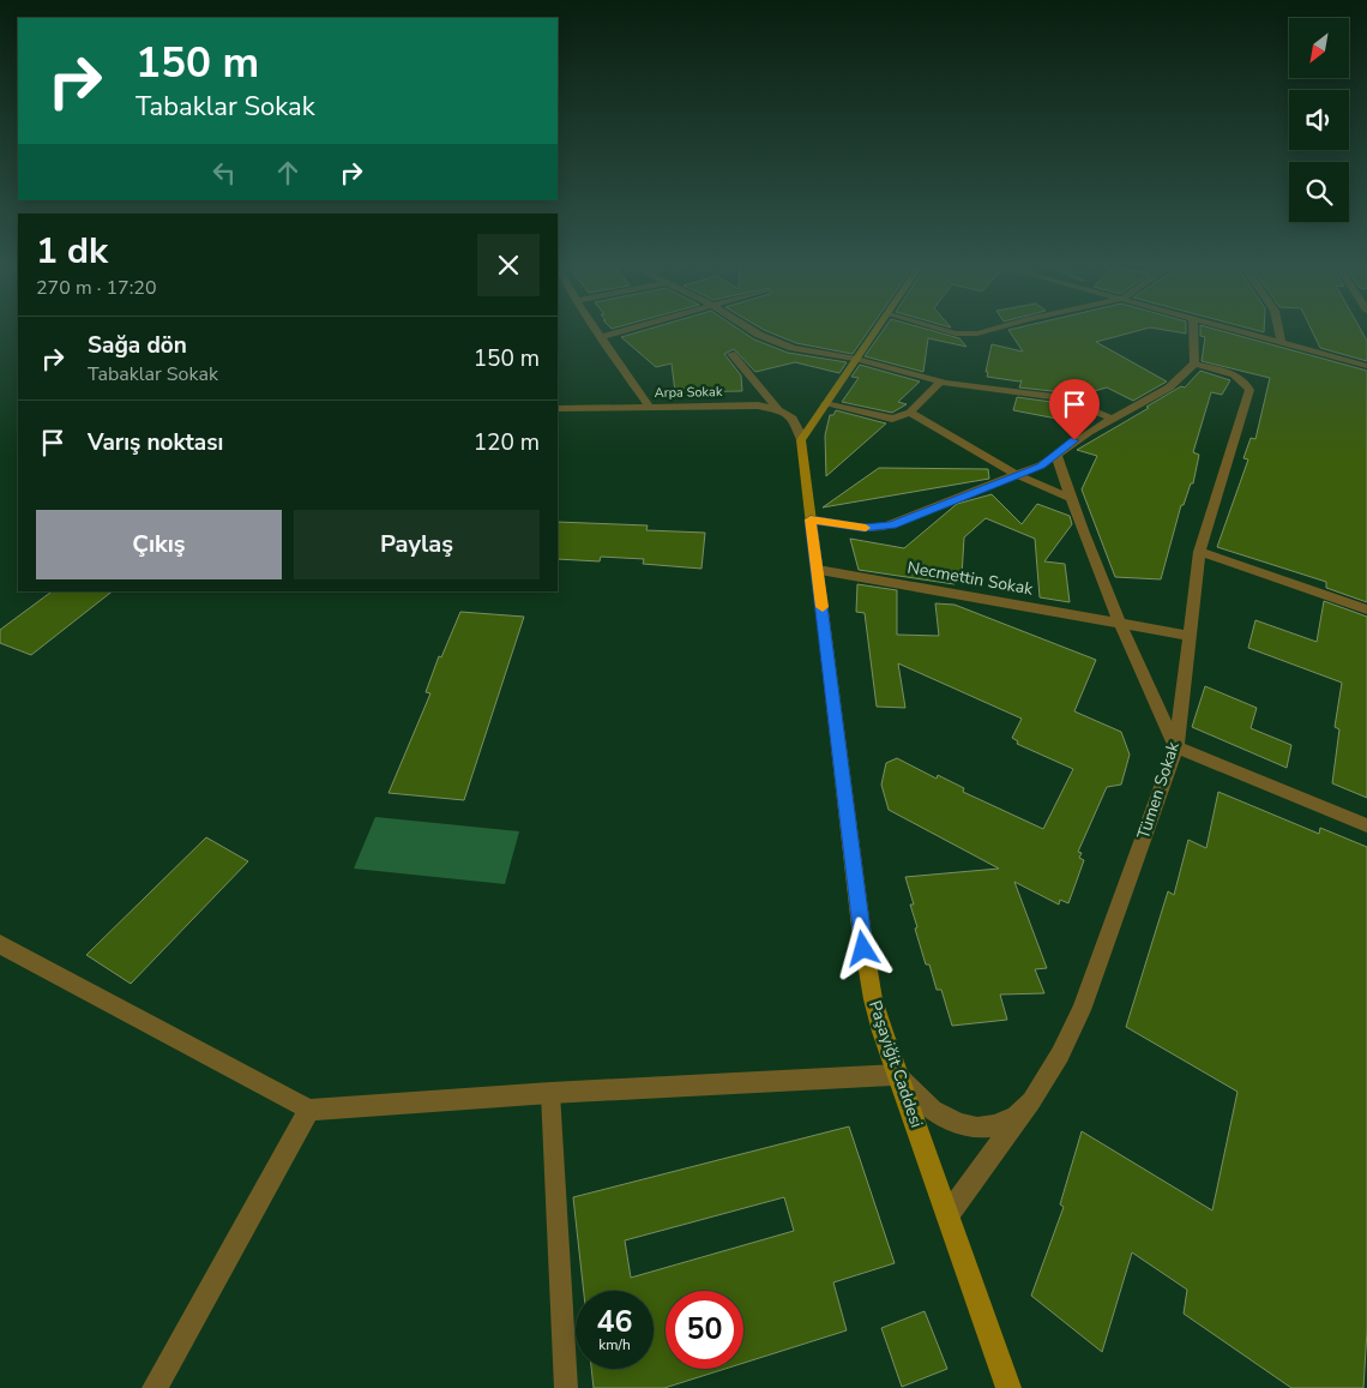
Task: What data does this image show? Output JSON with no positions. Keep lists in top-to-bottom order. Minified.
{"streets":{"main road":["Paşayiğit Caddesi"],"street":["Arpa Sokak","Necmettin Sokak","Tümen Sokak"]},"crossings":[["Necmettin Sokak","Tümen Sokak"],["Necmettin Sokak","Paşayiğit Caddesi"],["Tümen Sokak","Paşayiğit Caddesi"]],"north":"bottom left","page":{"turn":["150 m","Tabaklar Sokak"],"heading":["1 dk","270 m · 17:20"],"list":[{"name":"Sağa dön","note":"Tabaklar Sokak","value":"150 m"},{"name":"Varış noktası","value":"120 m"}],"buttons":["Çıkış","Paylaş"],"speed":"46 km/h","limit":"50"}}
